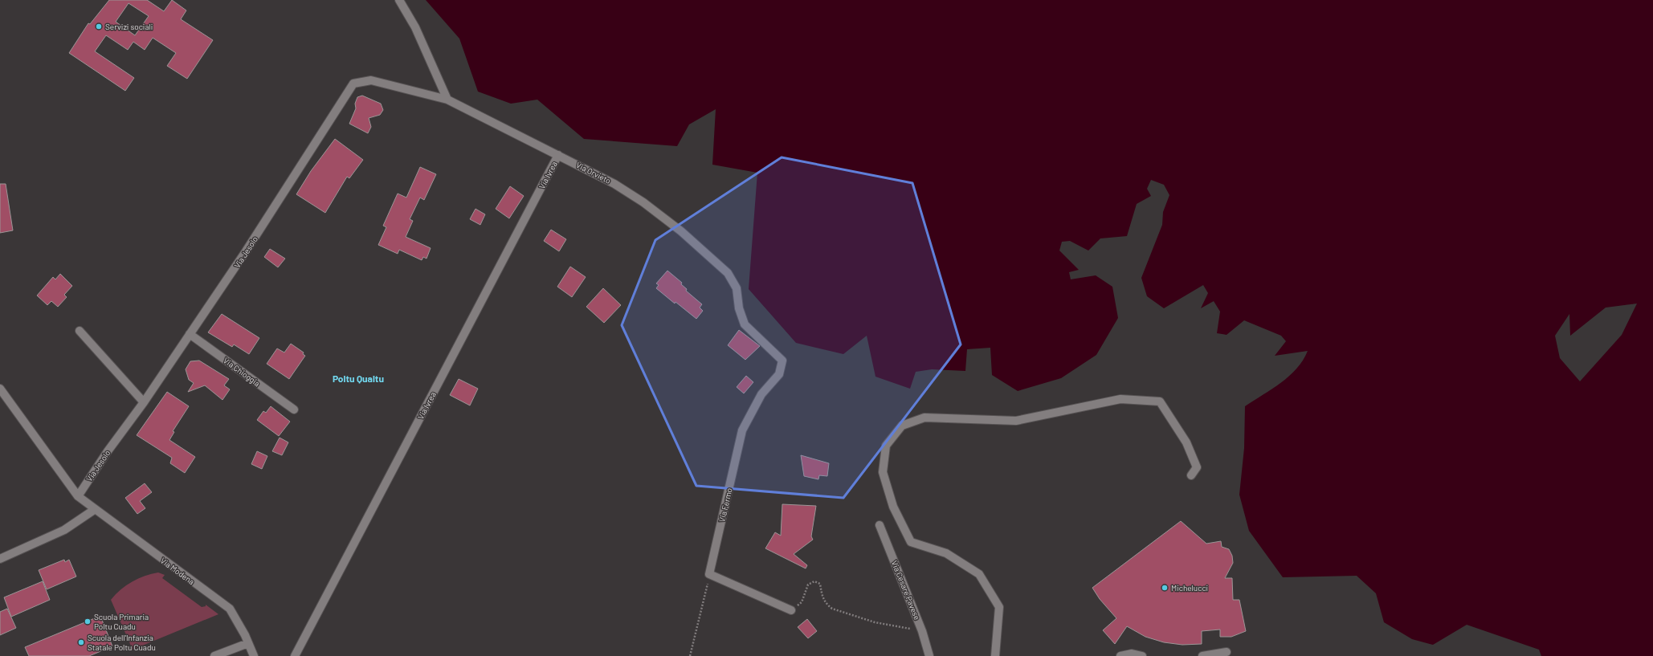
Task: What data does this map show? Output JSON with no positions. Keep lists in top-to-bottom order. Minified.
{"streets":{"street":["Via Orvieto","Via Ivrea","Via Jesolo","Via Chioggia","Via Fermo","Via Modena","Via Cesare Pavese"]},"crossings":[["Via Orvieto","Via Ivrea"],["Via Orvieto","Via Jesolo"],["Via Orvieto","Via Fermo"],["Via Jesolo","Via Chioggia"],["Via Jesolo","Via Modena"]],"districts":["Poltu Qualtu"],"places":["Servizi sociali","Michelucci","Scuola Primaria Poltu Cuadu","Scuola dell'Infanzia Statale Poltu Cuadu"]}
